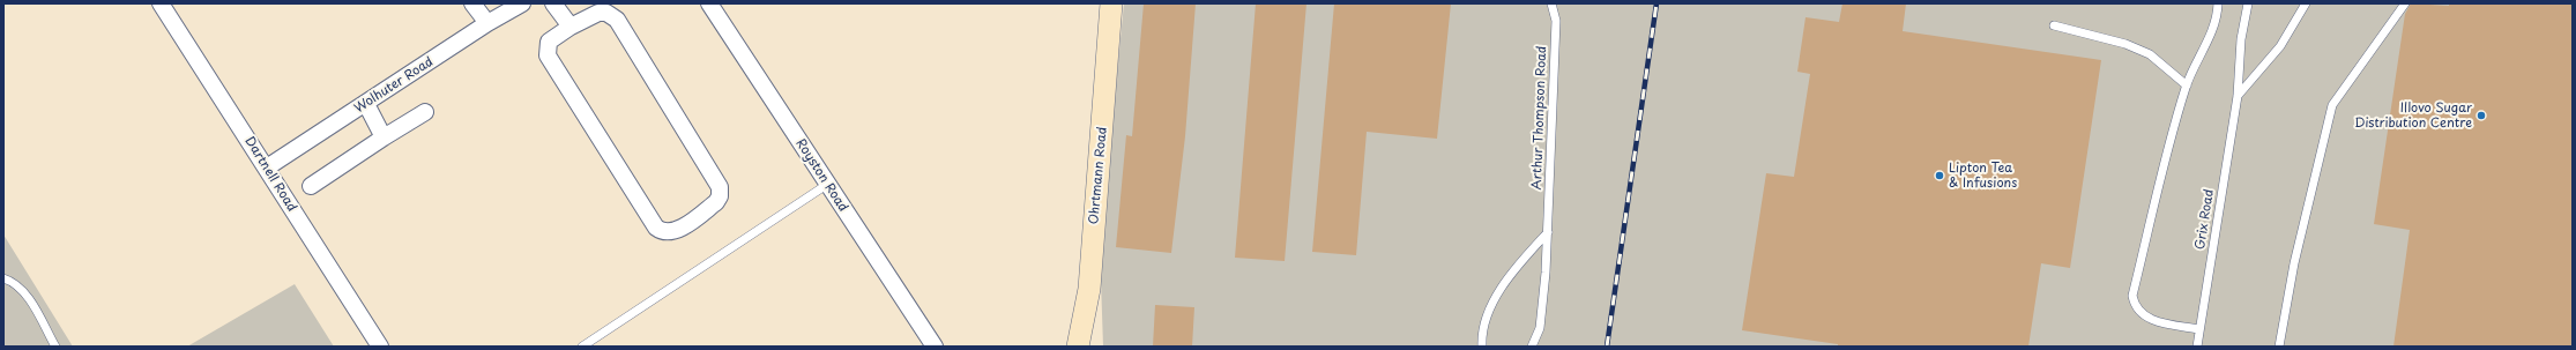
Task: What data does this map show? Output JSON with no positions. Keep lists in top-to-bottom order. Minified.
{"streets":{"main road":["Ohrtmann Road"],"street":["Wolhuter Road","Dartnell Road","Royston Road"],"lane":["Arthur Thompson Road","Grix Road"]},"crossings":[["Wolhuter Road","Dartnell Road"]],"places":["Illovo Sugar Distribution Centre","Lipton Tea & Infusions"]}
